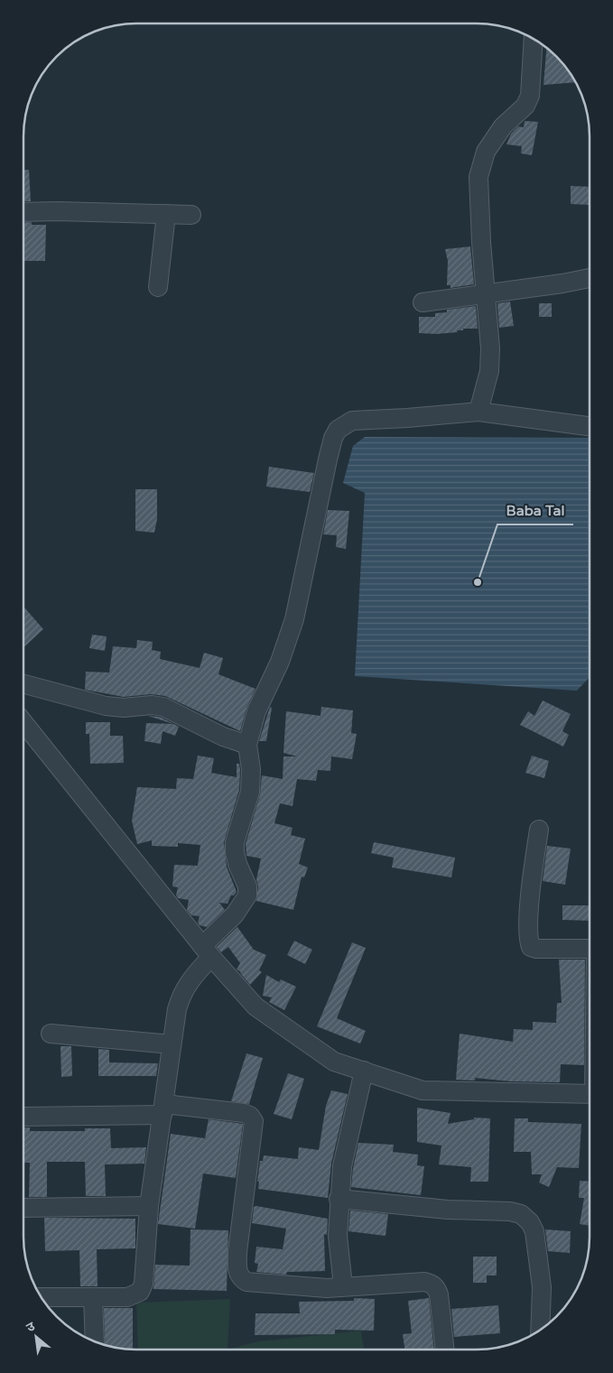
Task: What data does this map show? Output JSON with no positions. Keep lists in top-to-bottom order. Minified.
{"places":["Baba Tal"],"north":"top left"}
